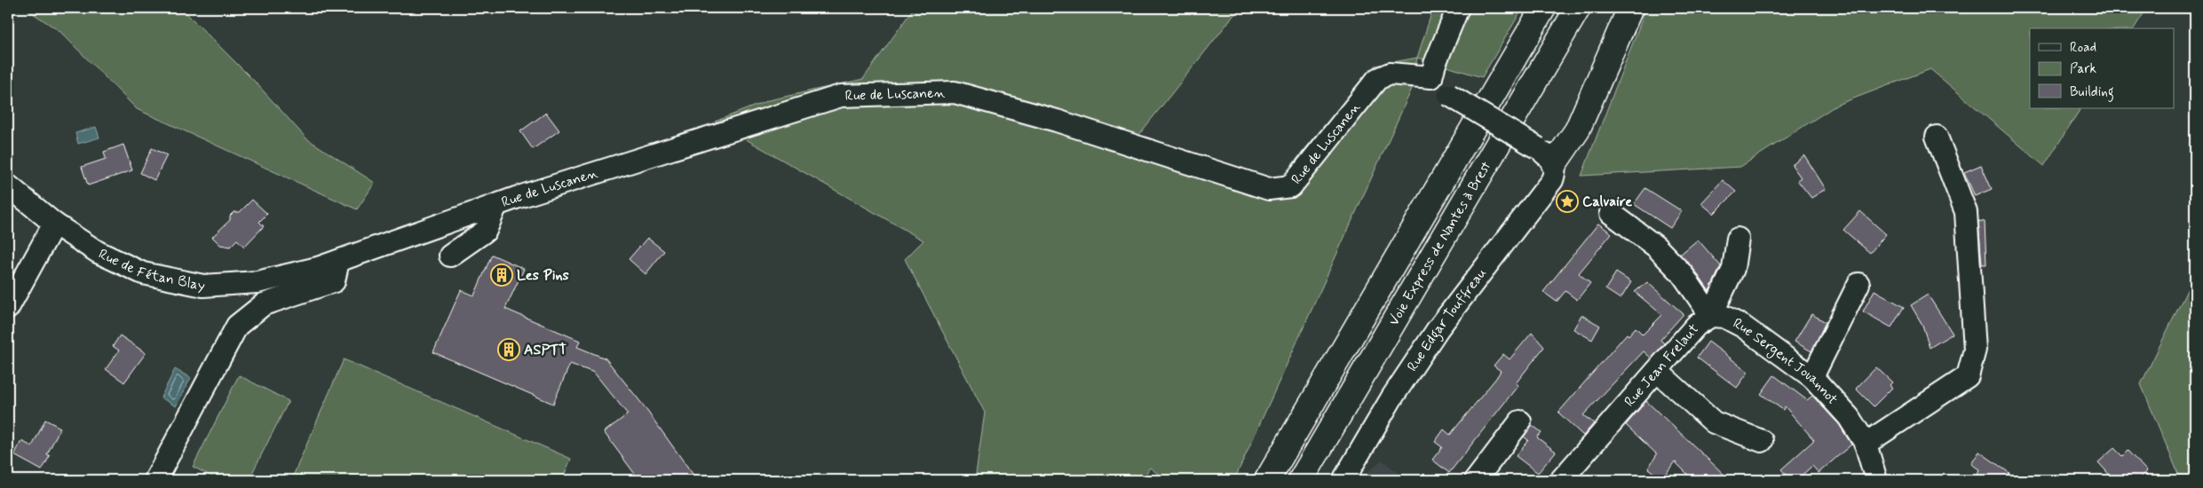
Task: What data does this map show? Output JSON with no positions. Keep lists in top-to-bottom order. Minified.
{"streets":{"highway":["Voie Express de Nantes à Brest"],"street":["Rue de Luscanen","Rue de Fétan Blay","Rue Edgar Touffreau","Rue Sergent Jouannot","Rue Jean Frelaut"]},"crossings":[["Rue de Luscanen","Rue de Fétan Blay"],["Rue Sergent Jouannot","Rue Jean Frelaut"]],"places":{"place":["Calvaire"],"building":["Les Pins","ASPTT"]},"legend":["Road","Park","Building"]}
